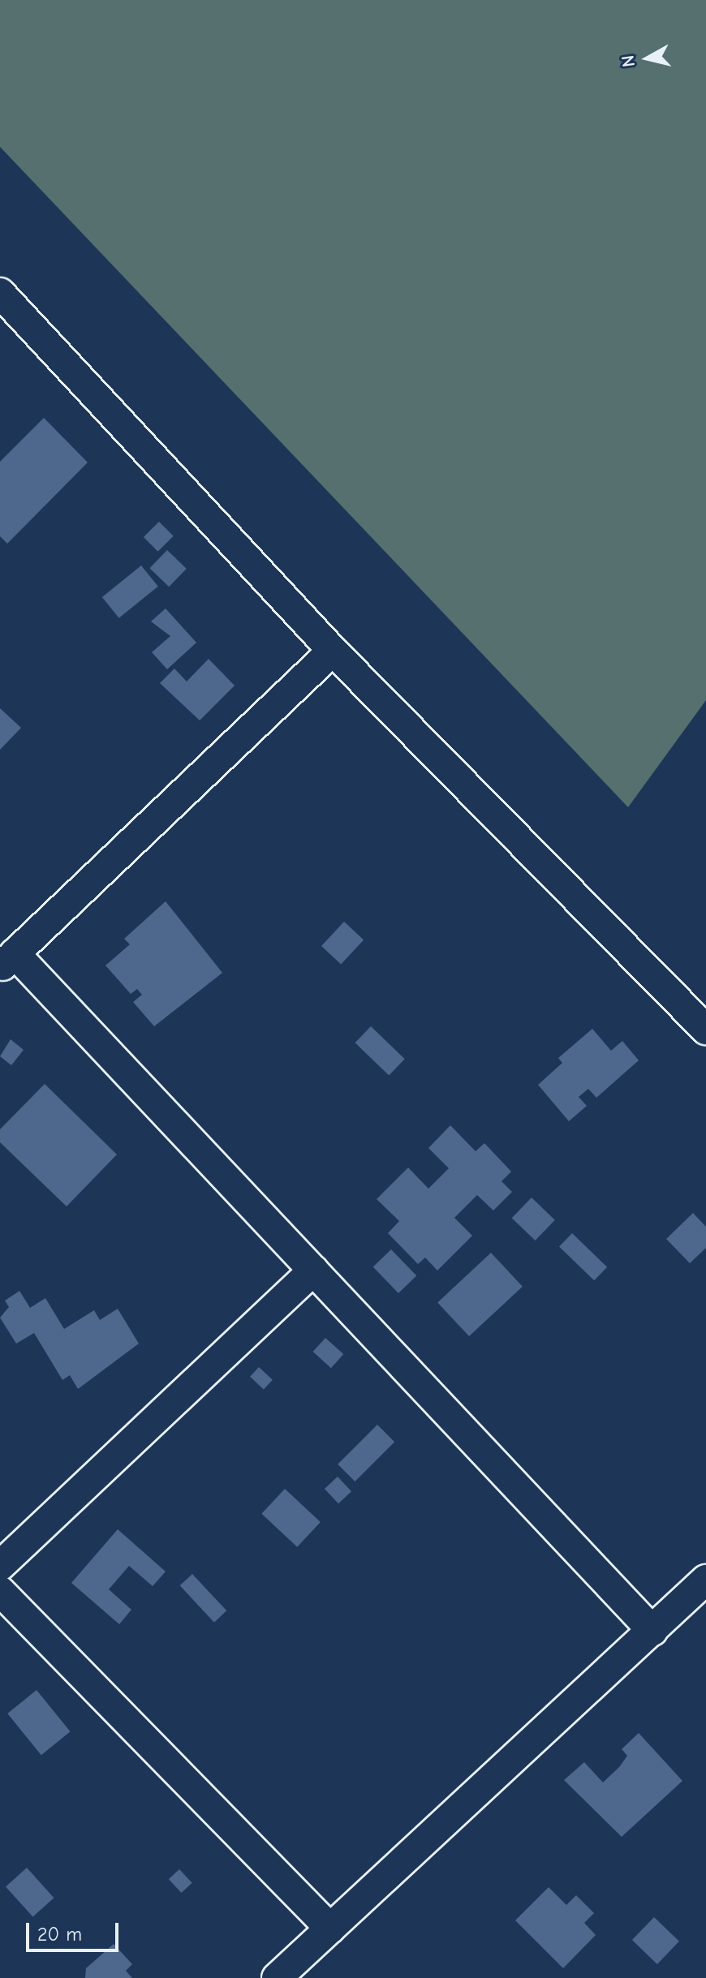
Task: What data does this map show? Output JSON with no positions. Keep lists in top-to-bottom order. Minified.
{"scale_bar":"20 m","north":"left"}
